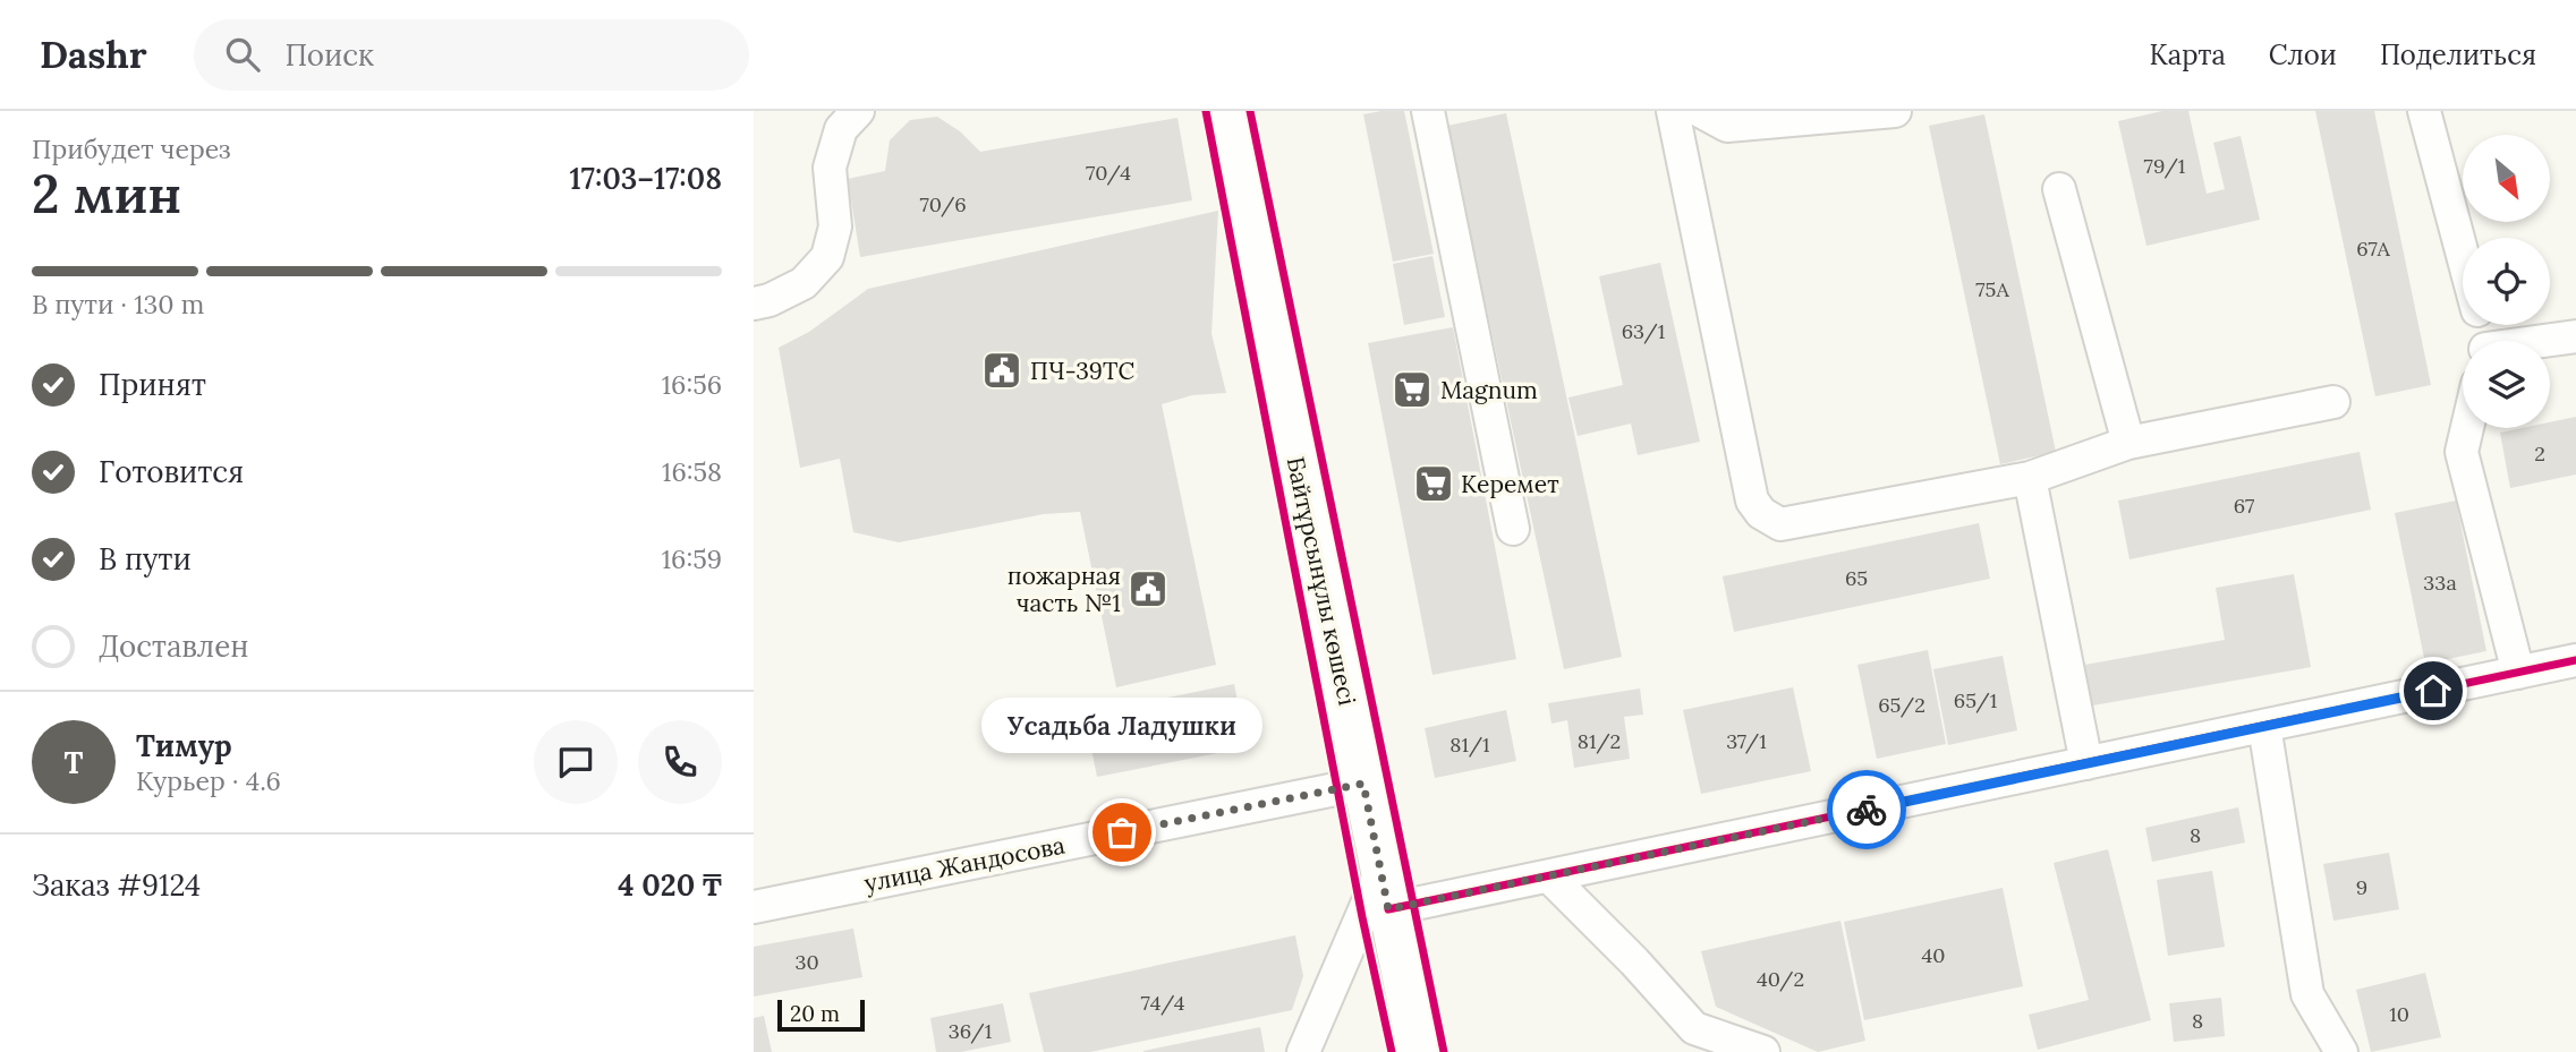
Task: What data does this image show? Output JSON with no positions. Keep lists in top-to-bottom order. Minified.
{"streets":{"main road":["Байтұрсынұлы көшесі"],"street":["улица Жандосова"]},"crossings":[["Байтұрсынұлы көшесі","улица Жандосова"]],"places":{"public building":["ПЧ-39ТС","пожарная часть №1"],"supermarket":["Magnum","Керемет"],"other":["Усадьба Ладушки"]},"house_numbers":["79/1","70/4","70/6","67А","75А","63/1","2","67","65","33а","65/1","65/2","81/2","37/1","81/1","8","9","40","30","40/2","74/4","10","8","36/1"],"scale_bar":"20 m","north":"bottom right","page":{"header":"Dashr","search":"Поиск","nav":["Карта","Слои","Поделиться"],"heading":["2 мин","Прибудет через","17:03–17:08"],"panel":["Тимур","Курьер · 4.6","Заказ #9124","4 020 ₸"],"bar":"В пути · 130 m","list":[["Принят","16:56"],["Готовится","16:58"],["В пути","16:59"],"Доставлен"],"bubble":"Усадьба Ладушки","round":"Т","scale":"20 m"}}
